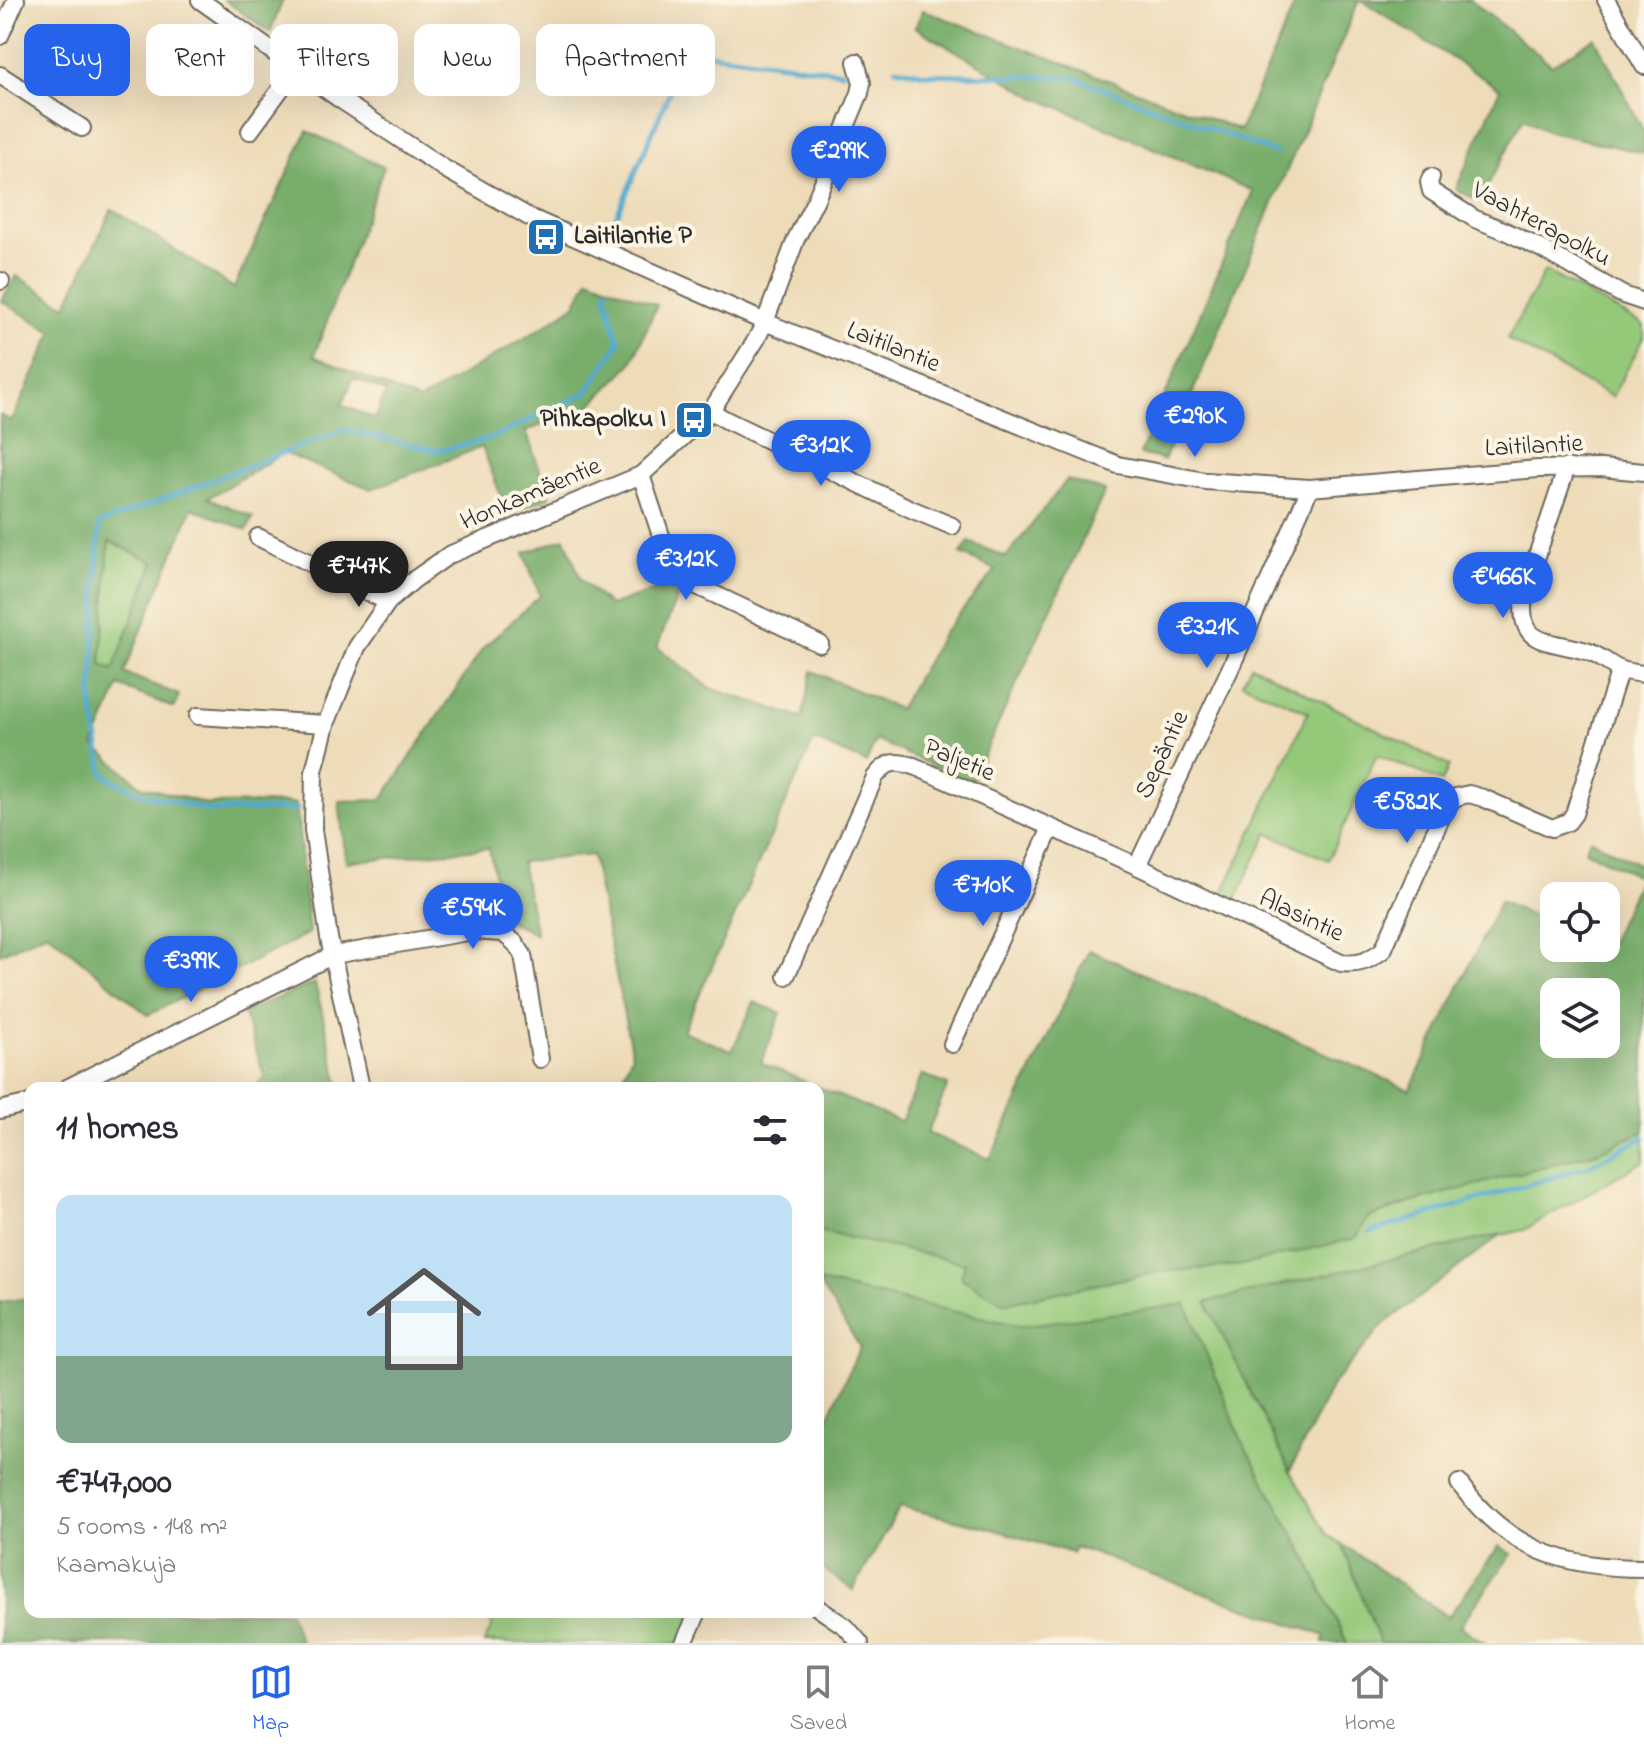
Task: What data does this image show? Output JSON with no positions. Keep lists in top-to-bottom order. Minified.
{"streets":{"street":["Vaahterapolku","Laitilantie","Honkamäentie","Sepäntie","Paljetie","Alasintie"]},"crossings":[["Laitilantie","Honkamäentie"],["Laitilantie","Sepäntie"],["Sepäntie","Paljetie"],["Sepäntie","Alasintie"],["Paljetie","Alasintie"]],"places":{"bus stop":["Laitilantie P","Pihkapolku I"]},"page":{"chip":["Buy","Rent","Filters","New","Apartment"],"price":["€299K","€290K","€312K","€312K","€747K","€466K","€321K","€582K","€710K","€594K","€399K"],"heading":"11 homes","list":[{"name":"€747,000","note":"5 rooms · 148 m² · Kaamakuja"}],"tabs":["Map","Saved","Home"]}}
